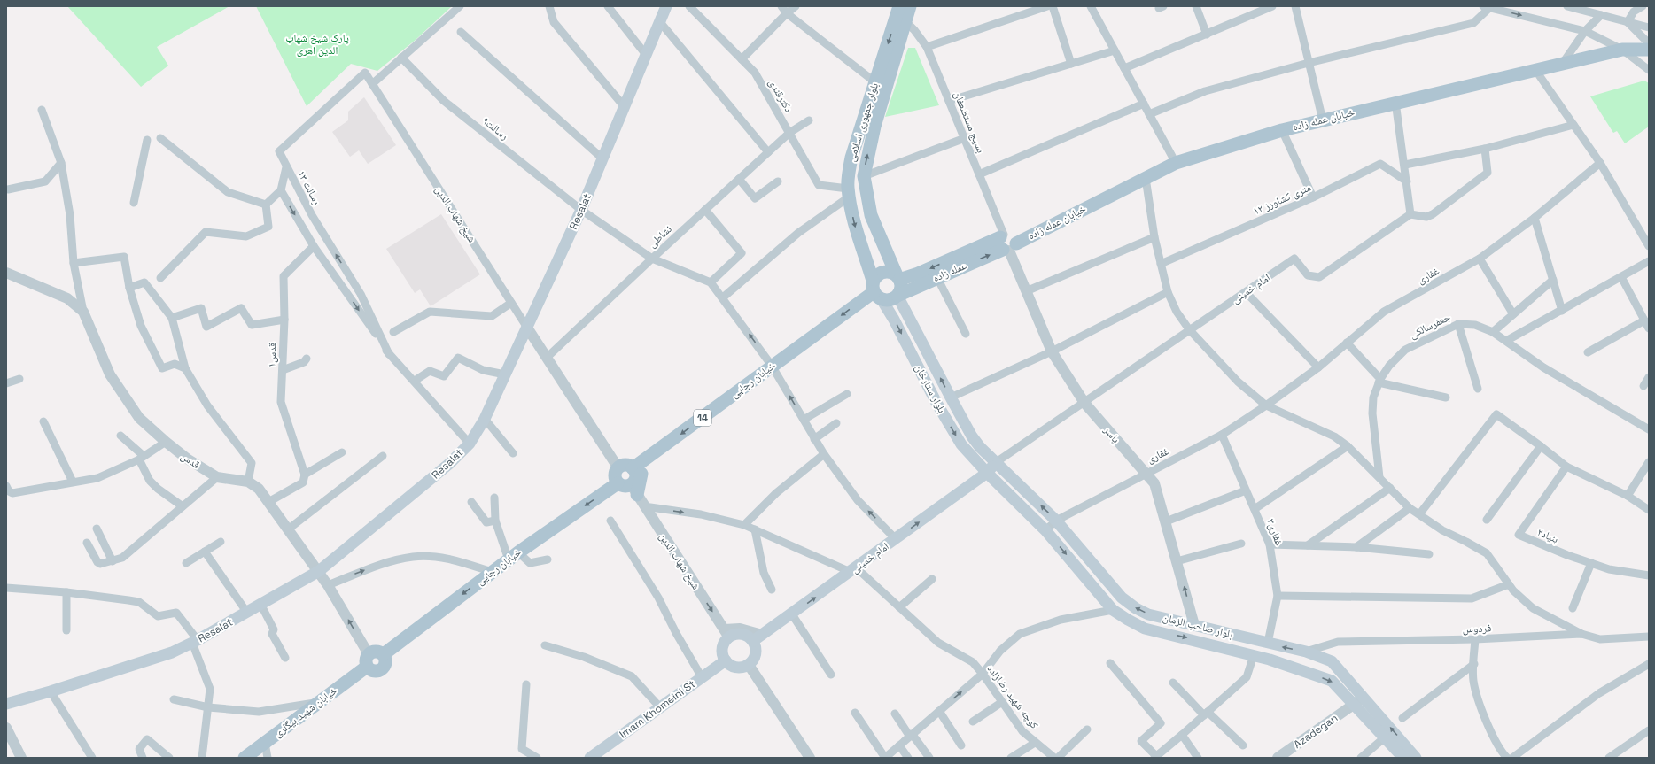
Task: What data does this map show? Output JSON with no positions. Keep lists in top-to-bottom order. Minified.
{"streets":{"main road":["خیابان عمله زاده","بلوار جمهوری اسلامی","Resalat","عمله زاده","امام خمینی","خیابان رجایی","بلوار ستارخان","14","بلوار صاحب الزمان","Imam Khomeini St","خیابان شهید بیگلری"],"street":["دکترقندی","بسیج مستضعفان","رسالت۹","رسالت ۱۳","۱۲ متری کشاورز","شیخ شهاب الدین","نشاطی","غفاری","جعفرسالکی","قدس۱","یاسر","قدس","غفاری۳","بنیاد۲","فردوس","کوچه شهید رضازاده","Azadegan"]},"crossings":[["دکترقندی","بلوار جمهوری اسلامی"],["دکترقندی","نشاطی"],["خیابان عمله زاده","بسیج مستضعفان"],["خیابان عمله زاده","عمله زاده"],["خیابان عمله زاده","یاسر"],["بلوار جمهوری اسلامی","بسیج مستضعفان"],["بلوار جمهوری اسلامی","عمله زاده"],["بلوار جمهوری اسلامی","خیابان رجایی"],["بلوار جمهوری اسلامی","بلوار ستارخان"],["بسیج مستضعفان","عمله زاده"],["بسیج مستضعفان","یاسر"],["رسالت۹","Resalat"],["رسالت۹","نشاطی"],["رسالت ۱۳","Resalat"],["رسالت ۱۳","شیخ شهاب الدین"],["رسالت ۱۳","قدس۱"],["Resalat","شیخ شهاب الدین"],["شیخ شهاب الدین","نشاطی"],["شیخ شهاب الدین","امام خمینی"],["شیخ شهاب الدین","خیابان رجایی"],["شیخ شهاب الدین","کوچه شهید رضازاده"],["شیخ شهاب الدین","Imam Khomeini St"],["عمله زاده","خیابان رجایی"],["عمله زاده","بلوار ستارخان"],["عمله زاده","یاسر"],["غفاری","یاسر"],["غفاری","غفاری۳"],["غفاری","بلوار صاحب الزمان"],["امام خمینی","بلوار ستارخان"],["امام خمینی","یاسر"],["امام خمینی","بلوار صاحب الزمان"],["امام خمینی","کوچه شهید رضازاده"],["امام خمینی","Imam Khomeini St"],["خیابان رجایی","بلوار ستارخان"],["خیابان رجایی","کوچه شهید رضازاده"],["خیابان رجایی","خیابان شهید بیگلری"],["بلوار ستارخان","بلوار صاحب الزمان"],["یاسر","بلوار صاحب الزمان"],["غفاری۳","بلوار صاحب الزمان"],["بلوار صاحب الزمان","فردوس"],["بلوار صاحب الزمان","Azadegan"]],"one_way":["خیابان رجایی"],"parks":["پارک شیخ شهاب الدین اهری"]}
